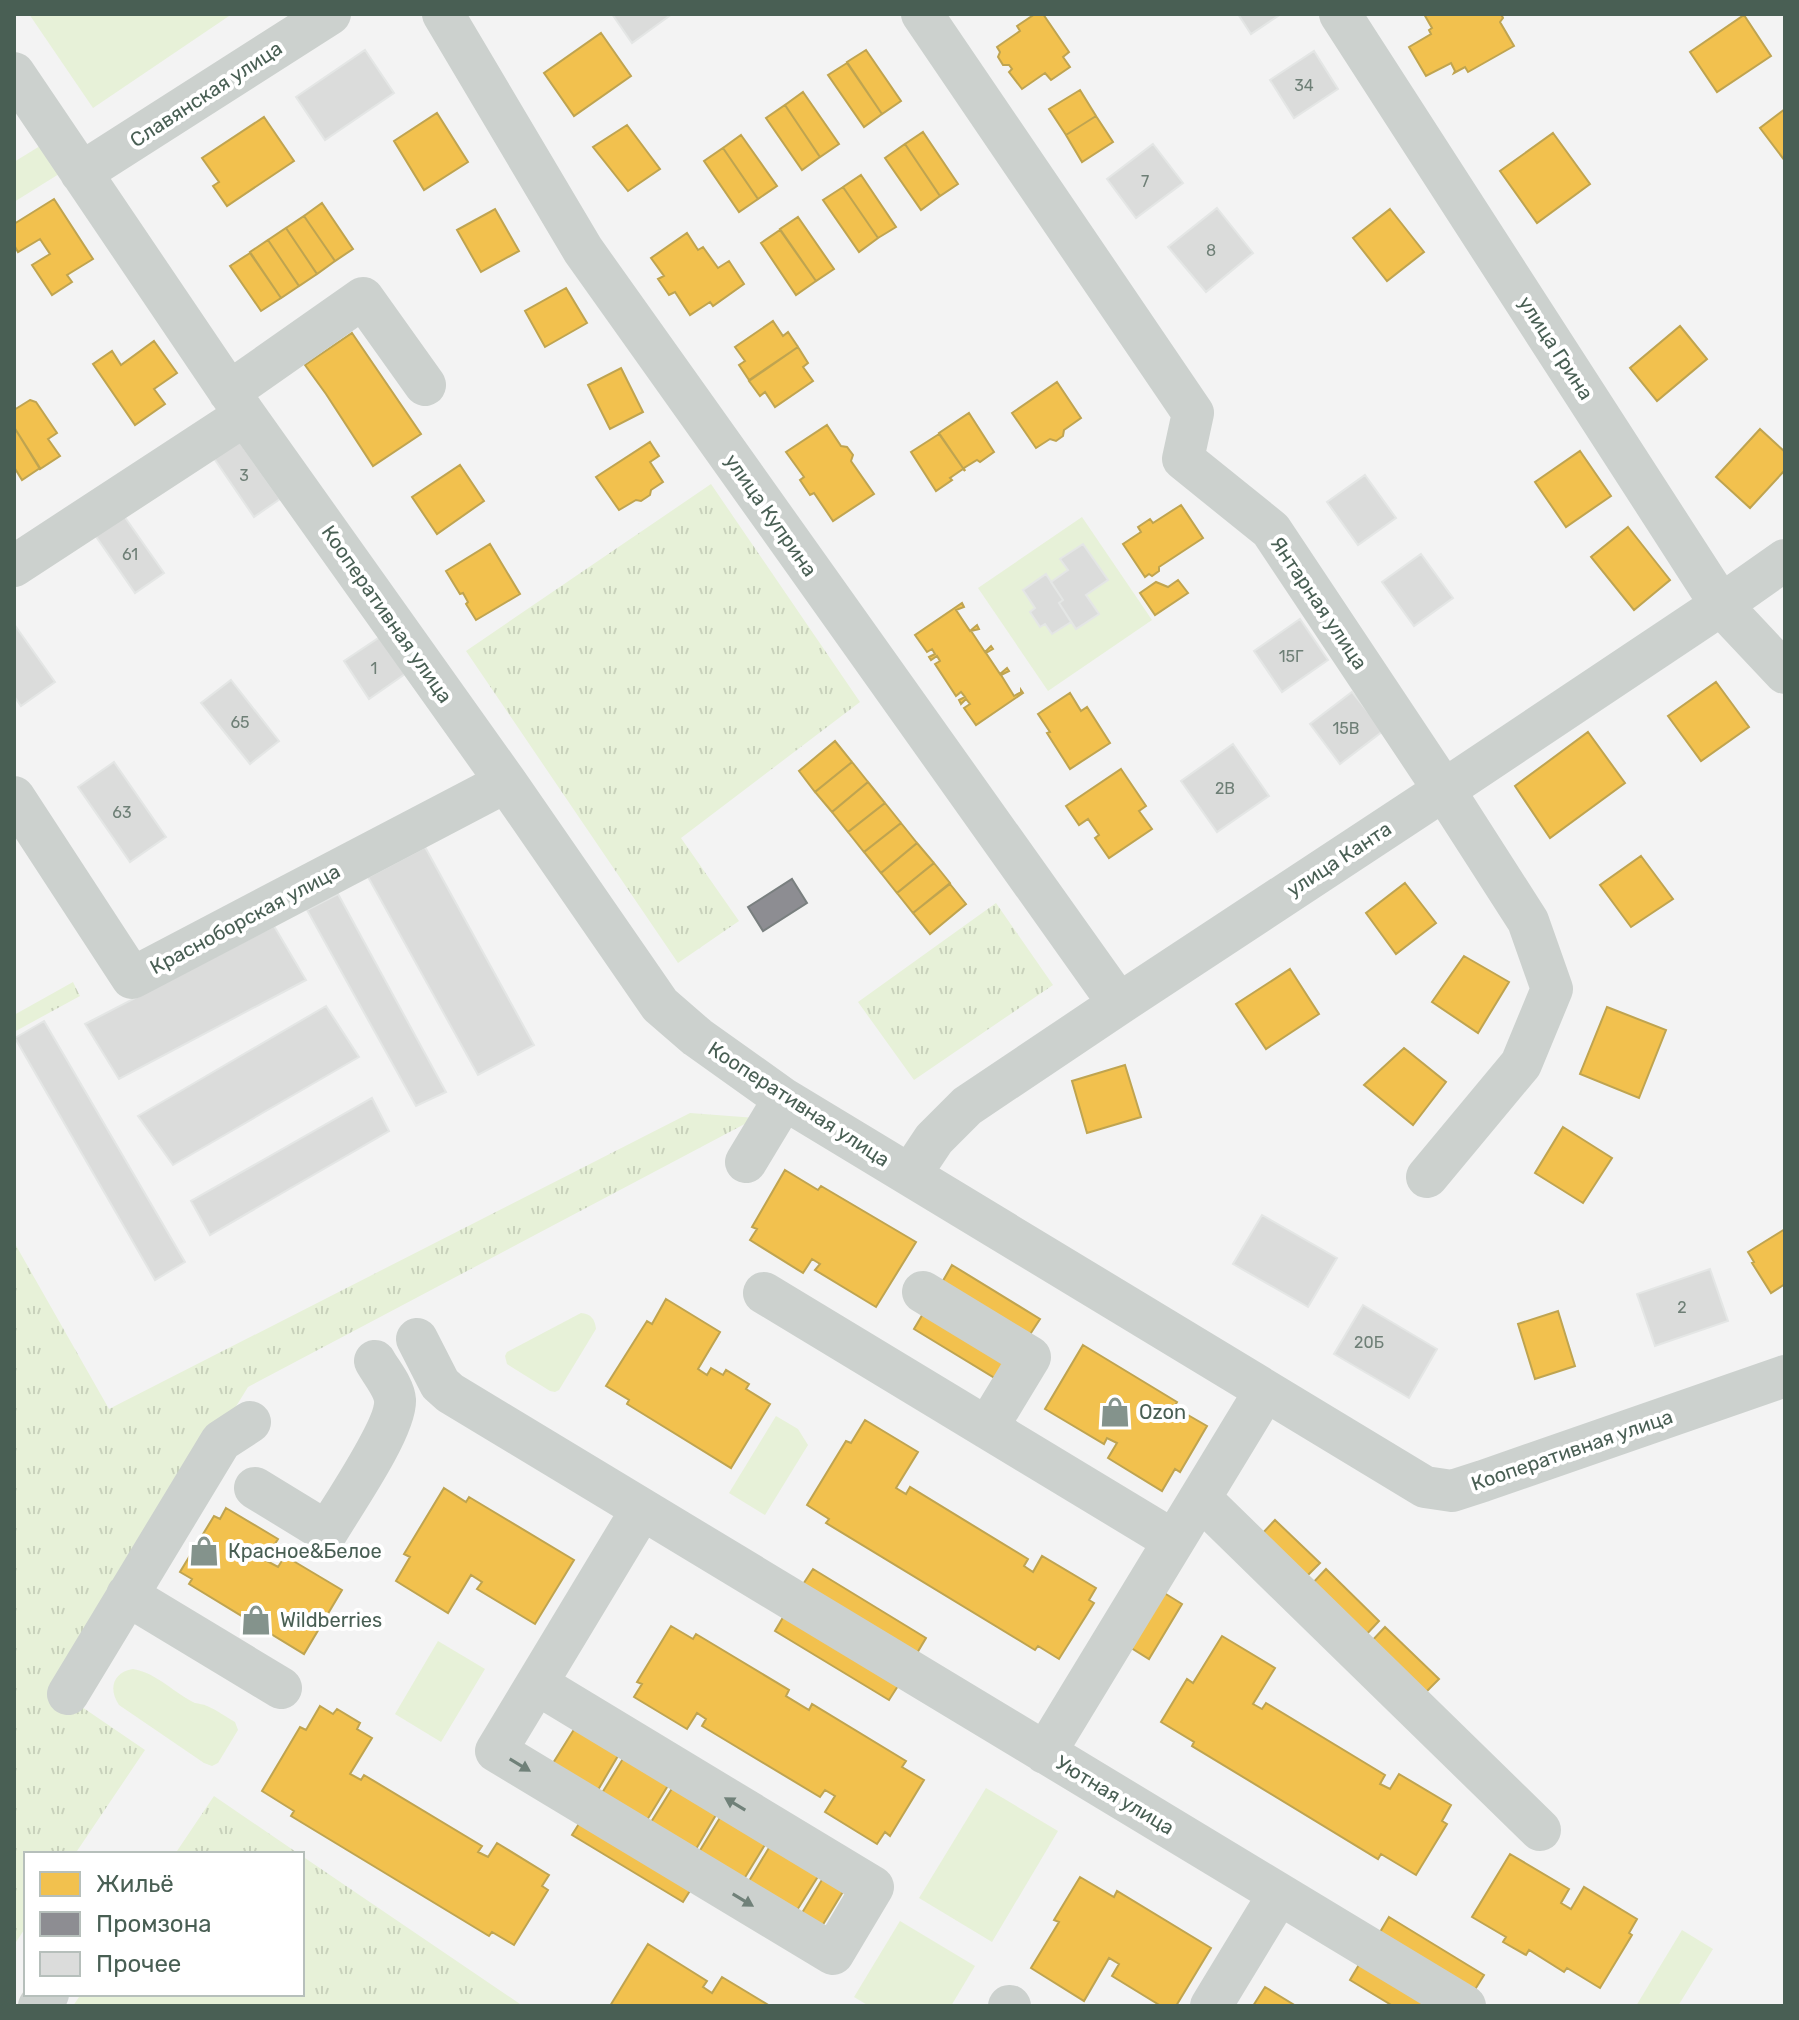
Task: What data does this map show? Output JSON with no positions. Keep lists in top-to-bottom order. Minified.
{"streets":{"street":["Славянская улица","улица Грина","улица Куприна","Янтарная улица","Кооперативная улица","улица Канта","Красноборская улица","Уютная улица"]},"crossings":[["Славянская улица","Кооперативная улица"],["улица Грина","улица Канта"],["улица Куприна","улица Канта"],["Янтарная улица","улица Канта"],["Кооперативная улица","улица Канта"],["Кооперативная улица","Красноборская улица"],["Кооперативная улица","Уютная улица"]],"places":{"shop":["Ozon","Красное&Белое","Wildberries"]},"house_numbers":["34","7","8","3","61","15Г","1","65","15В","2В","63","2","20Б"],"legend":["Жильё","Промзона","Прочее"]}
